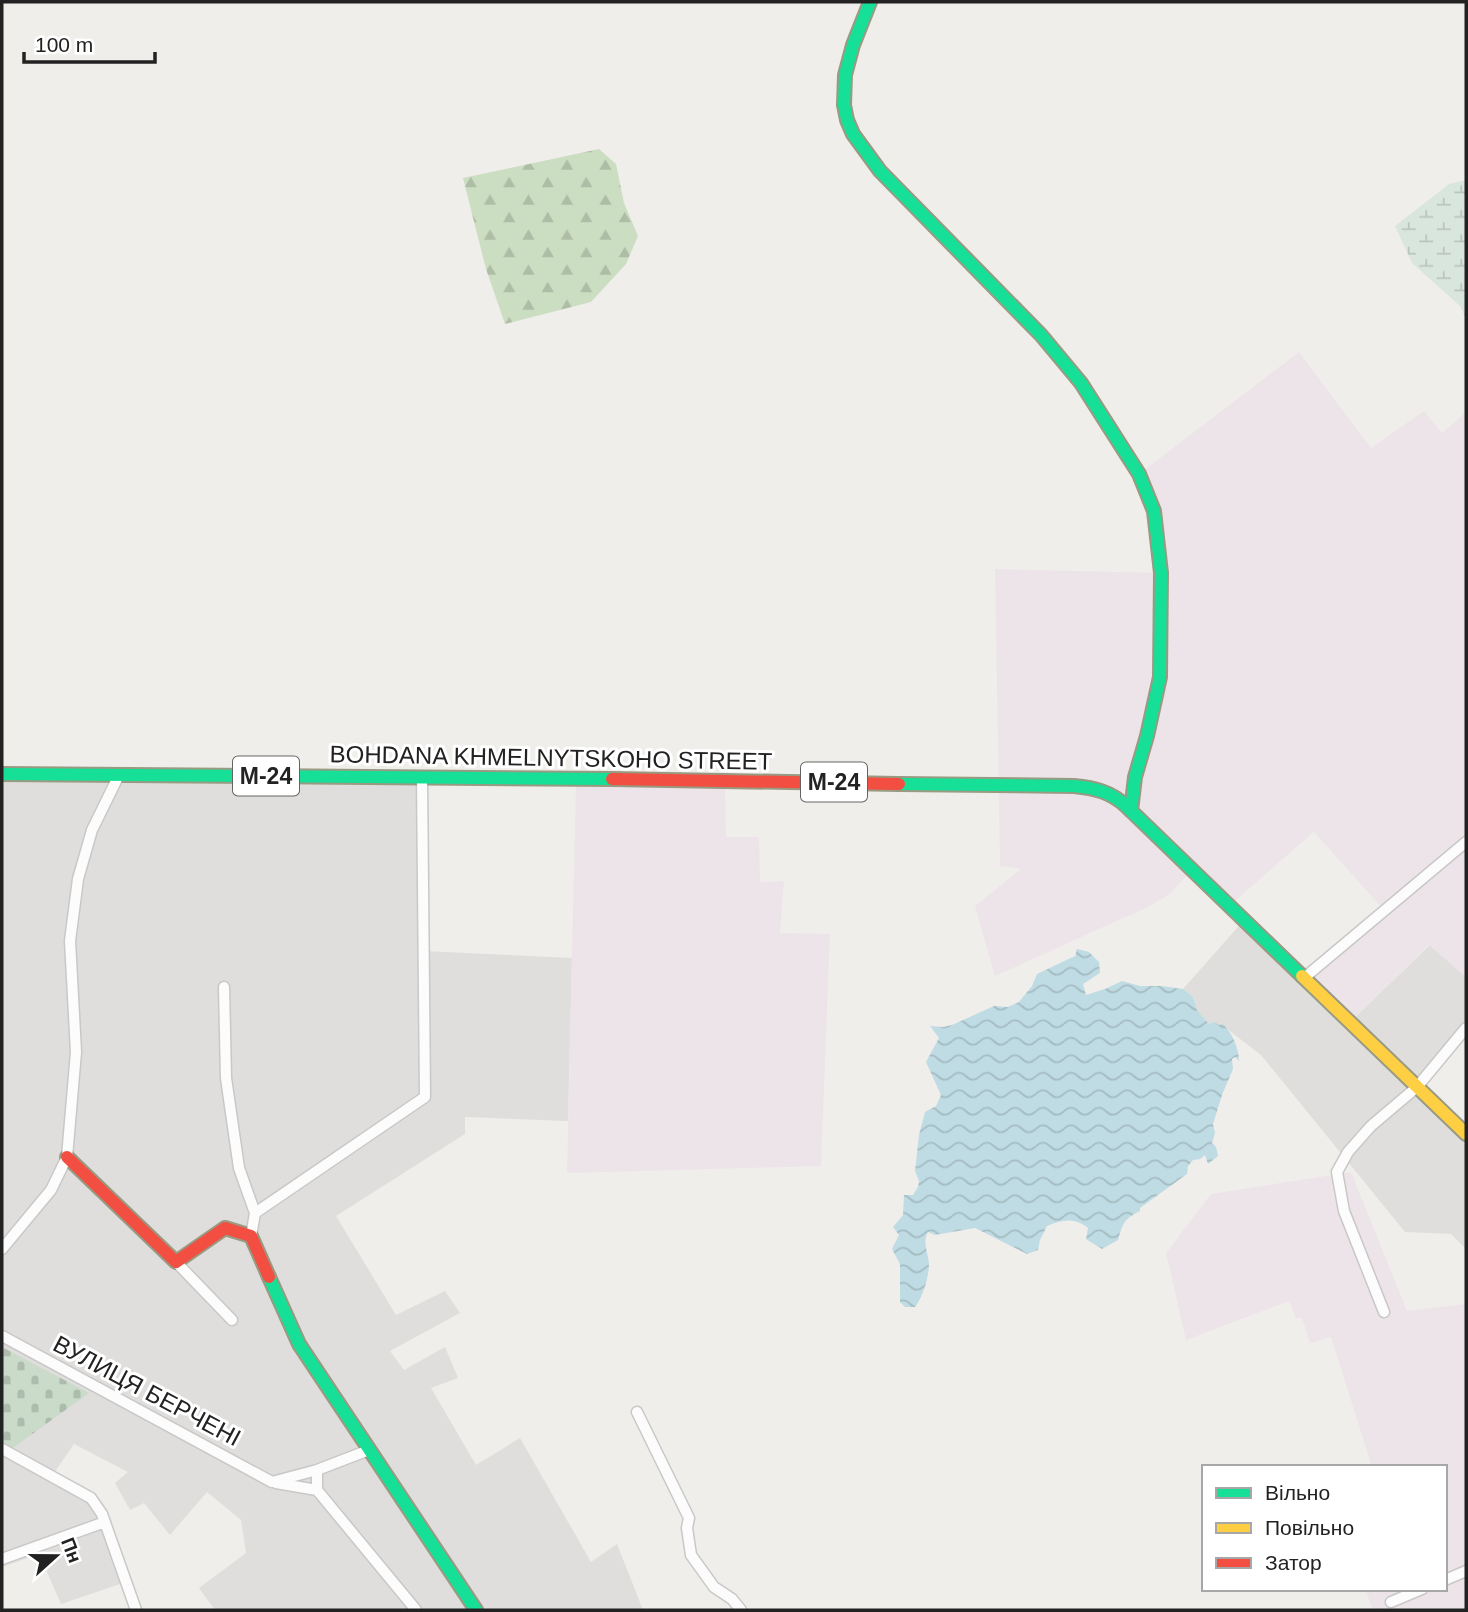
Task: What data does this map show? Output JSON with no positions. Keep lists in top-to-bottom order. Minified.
{"streets":{"main road":["BOHDANA KHMELNYTSKOHO STREET","М-24"],"street":["ВУЛИЦЯ БЕРЧЕНІ"]},"legend":["Вільно","Повільно","Затор"],"scale_bar":"100 m","north":"right"}
